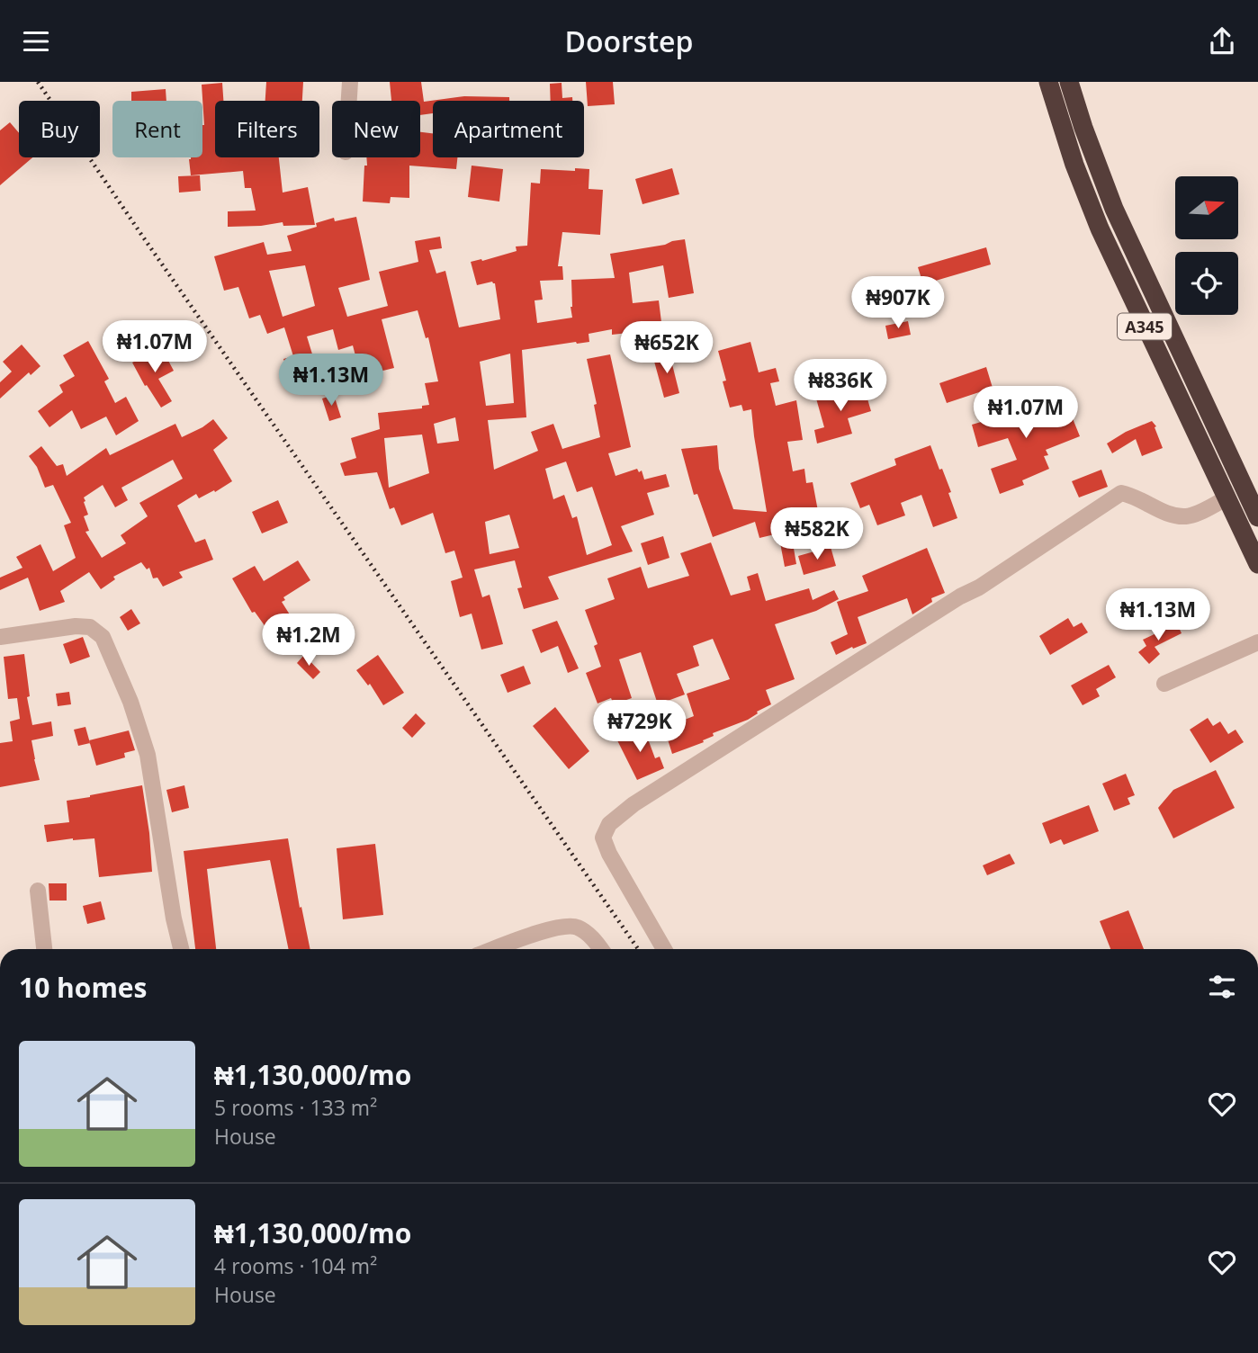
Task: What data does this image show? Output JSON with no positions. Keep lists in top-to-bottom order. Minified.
{"streets":{"highway":["A345"]},"north":"right","page":{"header":"Doorstep","chip":["Buy","Rent","Filters","New","Apartment"],"price":["₦907K","₦1.07M","₦652K","₦1.13M","₦836K","₦1.07M","₦582K","₦1.13M","₦1.2M","₦729K"],"heading":"10 homes","list":[{"name":"₦1,130,000/mo","note":"5 rooms · 133 m² · House"},{"name":"₦1,130,000/mo","note":"4 rooms · 104 m² · House"}]}}
